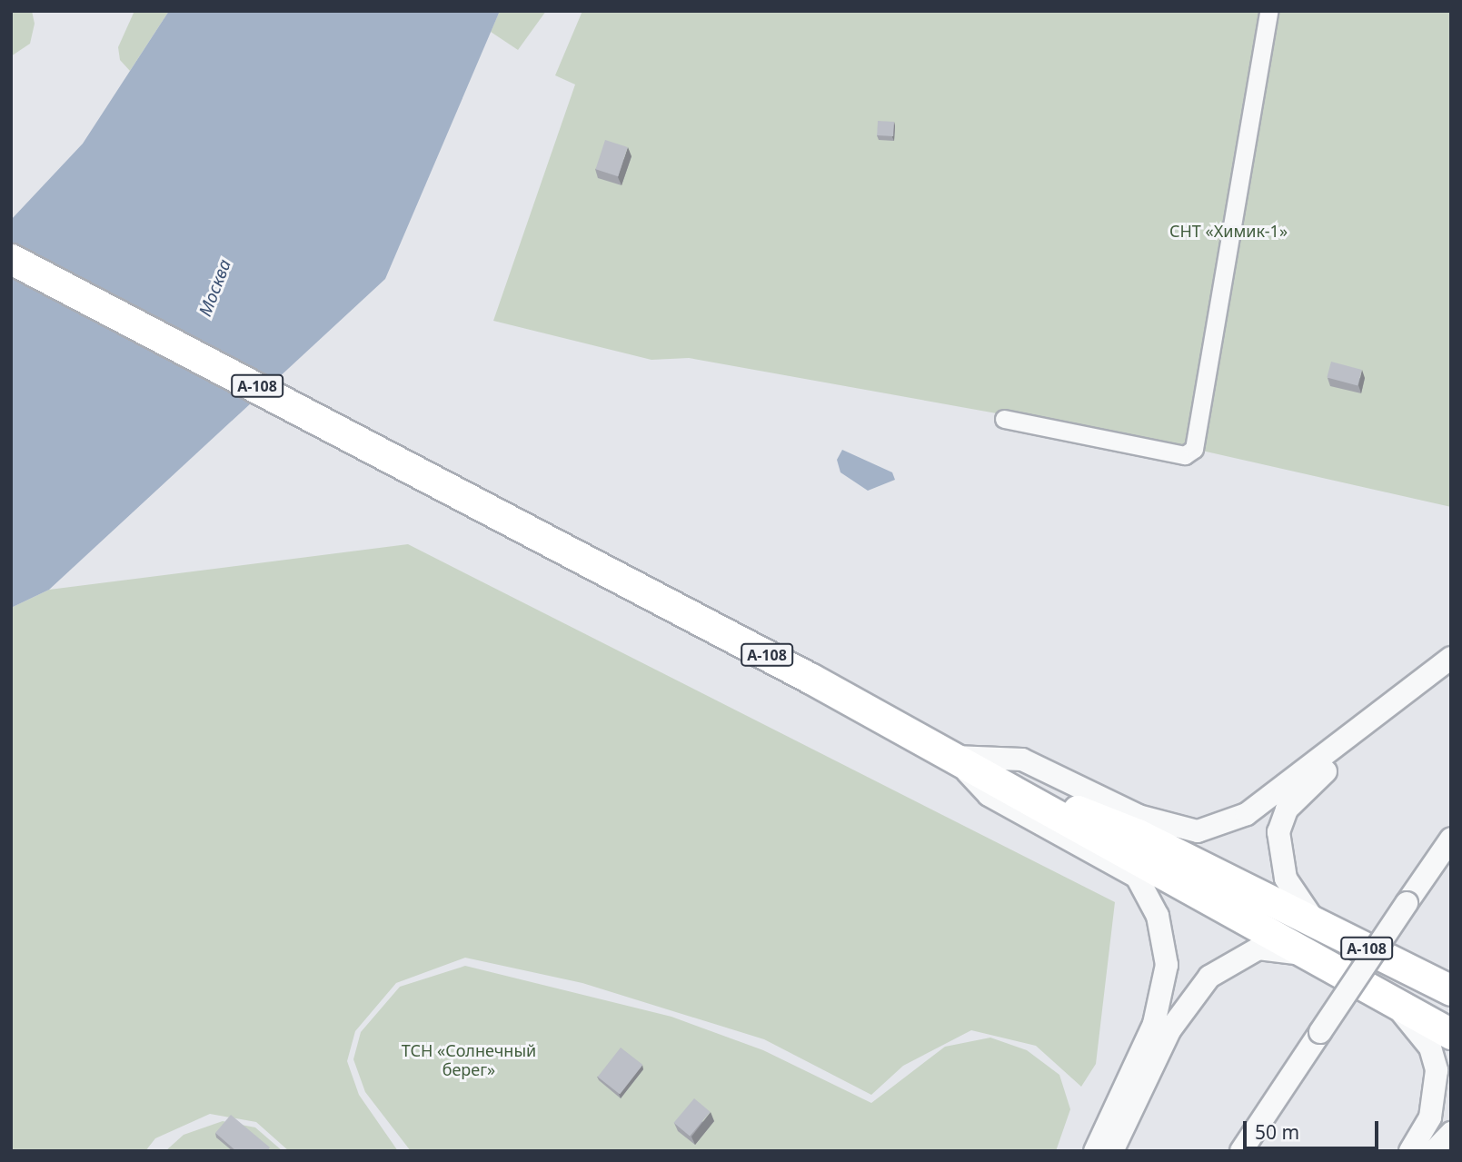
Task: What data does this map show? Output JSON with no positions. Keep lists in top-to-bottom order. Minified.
{"streets":{"highway":["А-108"]},"water":["Москва"],"parks":["СНТ «Химик-1»","ТСН «Солнечный берег»"],"scale_bar":"50 m"}
